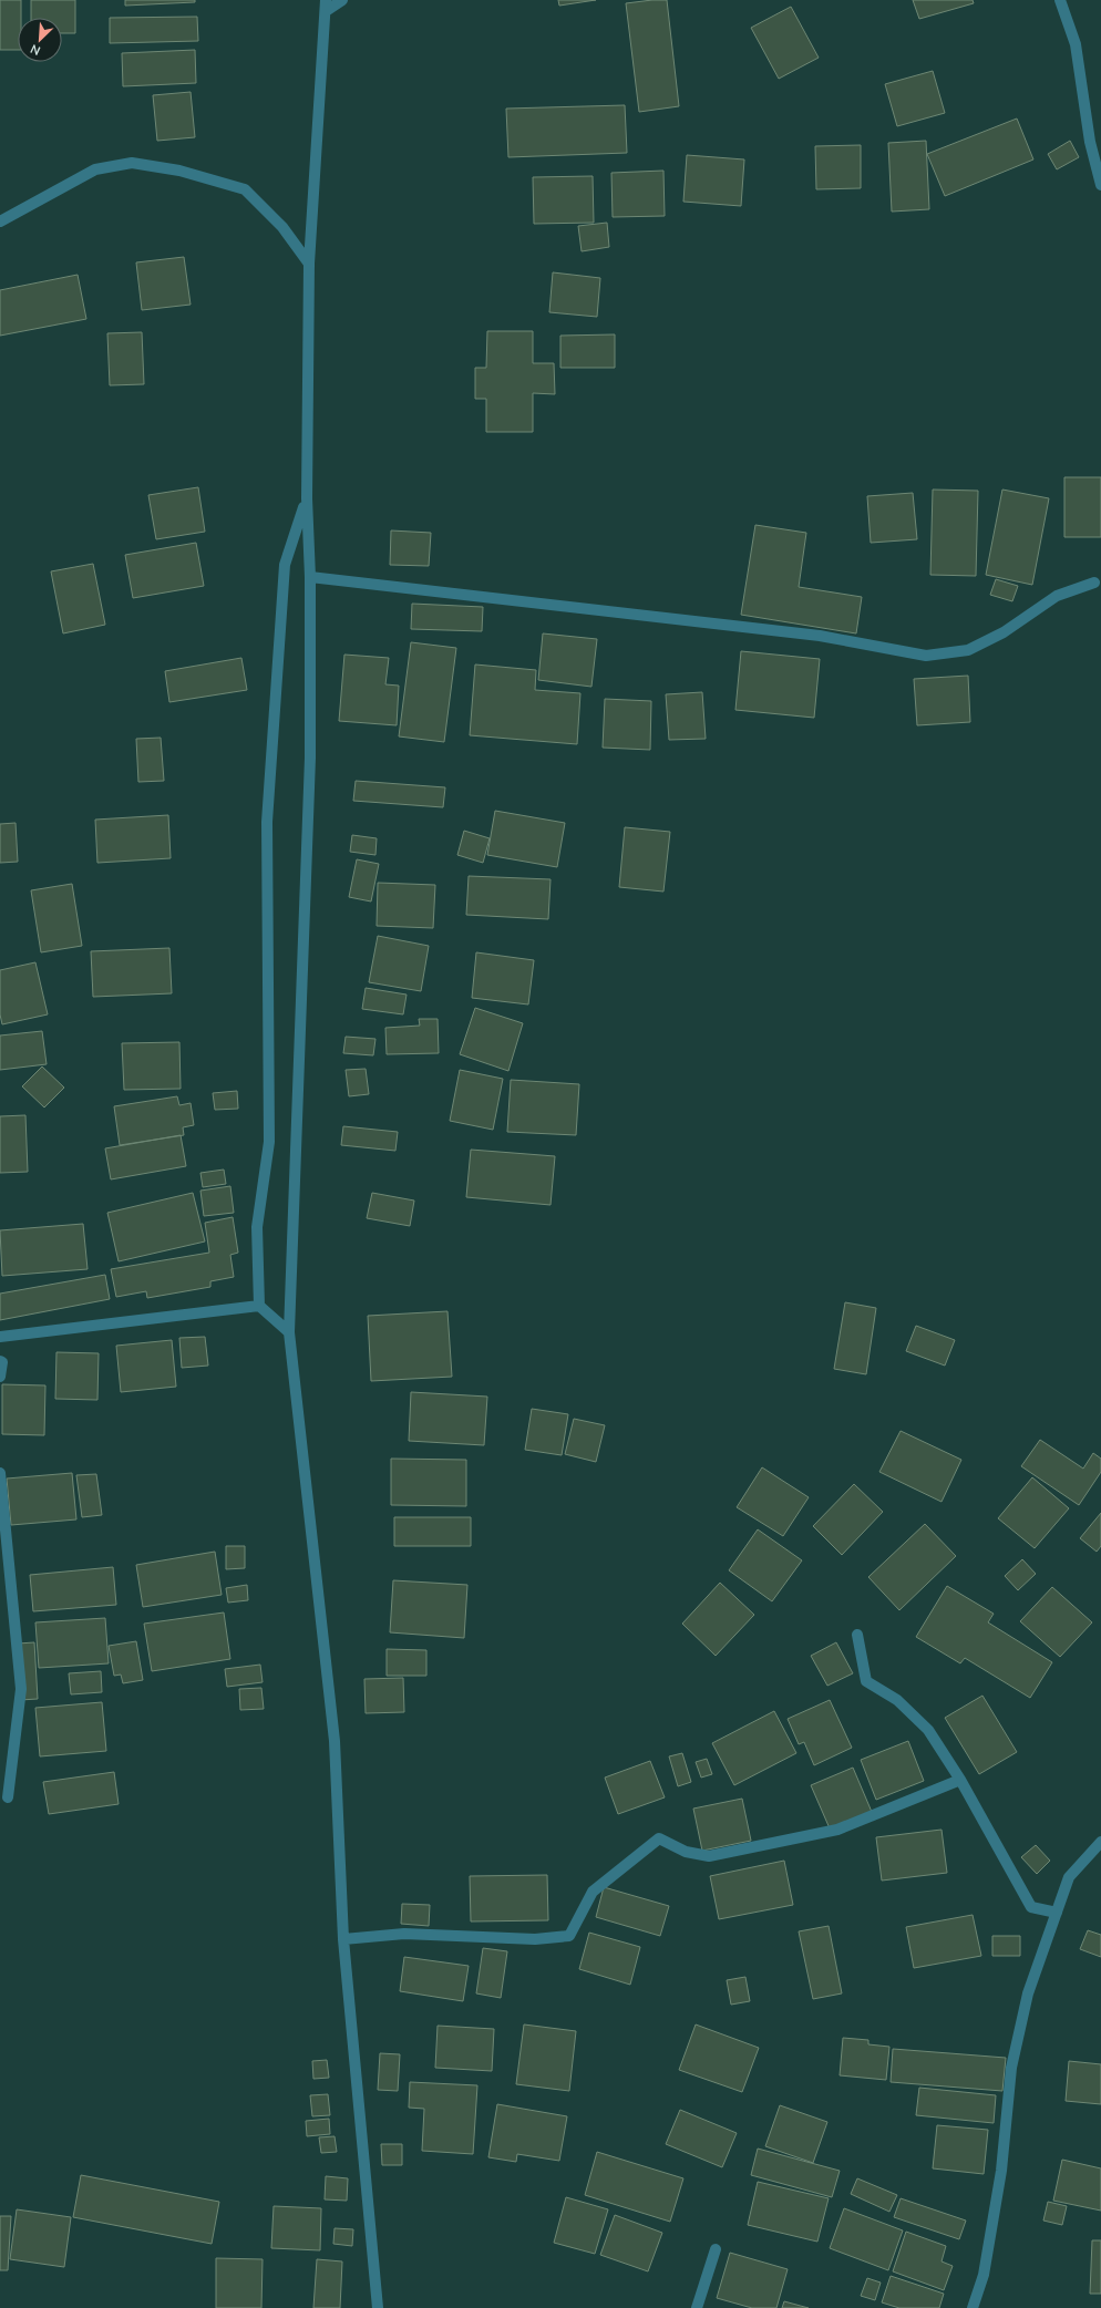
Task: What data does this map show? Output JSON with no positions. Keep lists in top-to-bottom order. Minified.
{"north":"bottom left"}
